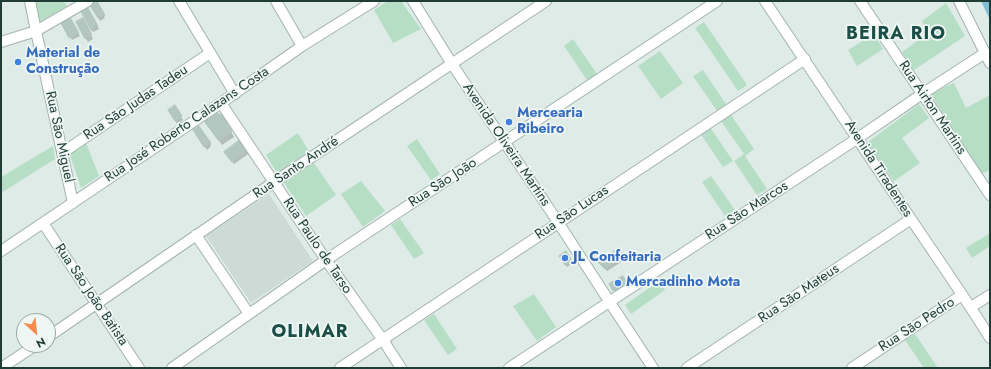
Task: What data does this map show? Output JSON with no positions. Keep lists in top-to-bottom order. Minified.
{"streets":{"street":["Rua São Judas Tadeu","Rua Airton Martins","Rua José Roberto Calazans Costa","Rua São Miguel","Avenida Oliveira Martins","Rua Santo André","Avenida Tiradentes","Rua São João","Rua São Marcos","Rua São Lucas","Rua Paulo de Tarso","Rua São Mateus","Rua São João Batista","Rua São Pedro"]},"crossings":[["Rua São Judas Tadeu","Rua São Miguel"],["Rua Airton Martins","Rua São Marcos"],["Rua José Roberto Calazans Costa","Rua São Miguel"],["Rua José Roberto Calazans Costa","Rua Paulo de Tarso"],["Rua José Roberto Calazans Costa","Rua São João Batista"],["Avenida Oliveira Martins","Rua Santo André"],["Avenida Oliveira Martins","Rua São João"],["Avenida Oliveira Martins","Rua São Marcos"],["Avenida Oliveira Martins","Rua São Lucas"],["Rua Santo André","Rua Paulo de Tarso"],["Rua Santo André","Rua São João Batista"],["Avenida Tiradentes","Rua São Marcos"],["Avenida Tiradentes","Rua São Lucas"],["Avenida Tiradentes","Rua São Mateus"],["Avenida Tiradentes","Rua São Pedro"],["Rua São João","Rua Paulo de Tarso"],["Rua São Lucas","Rua Paulo de Tarso"]],"districts":["BEIRA RIO","OLIMAR"],"places":["Material de Construção","Mercearia Ribeiro","JL Confeitaria","Mercadinho Mota"],"north":"bottom right"}
